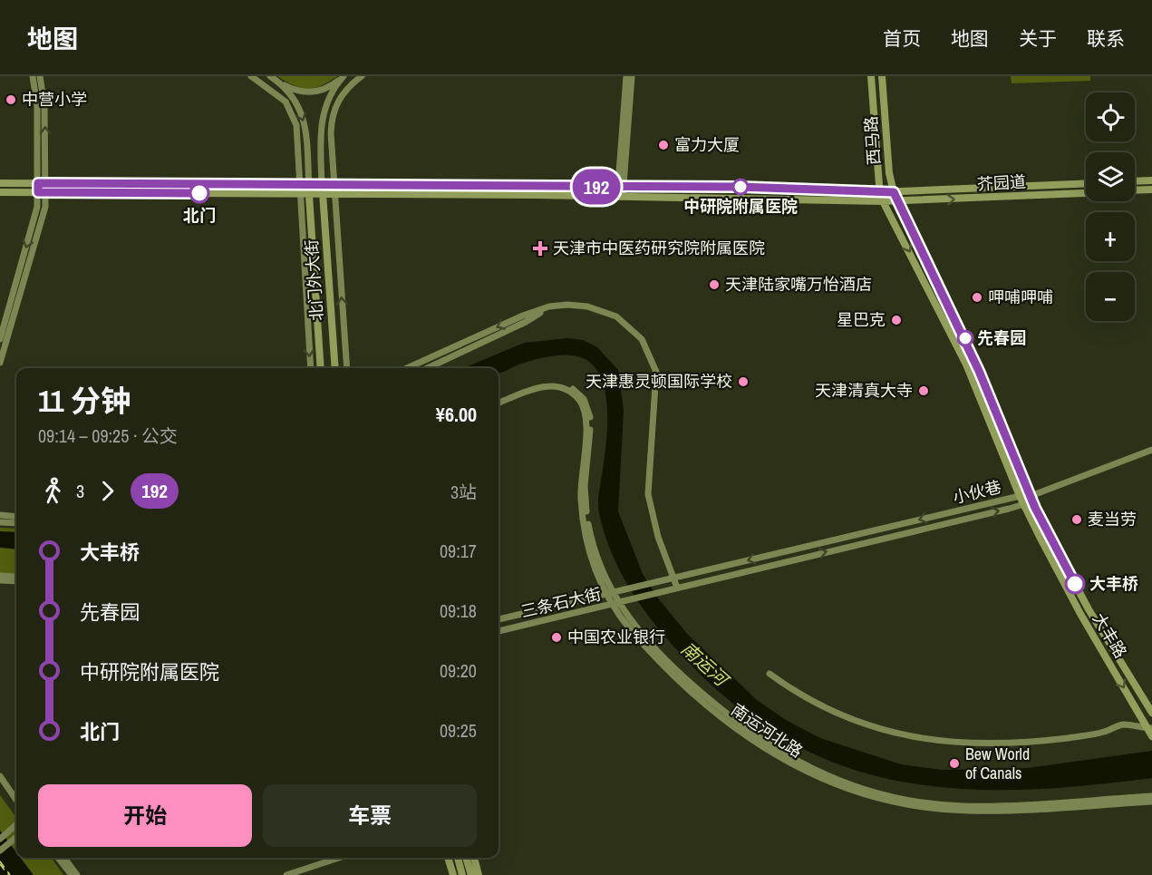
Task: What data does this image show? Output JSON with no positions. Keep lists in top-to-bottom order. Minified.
{"streets":{"main road":["西马路","芥园道","北门外大街","大丰路"],"street":["小伙巷","三条石大街","南运河北路"]},"crossings":[["西马路","芥园道"],["西马路","大丰路"],["芥园道","北门外大街"],["芥园道","大丰路"],["小伙巷","三条石大街"],["小伙巷","大丰路"],["三条石大街","南运河北路"]],"water":["南运河"],"places":{"other":["中营小学","富力大厦","中研院附属医院","北门","天津陆家嘴万怡酒店","呷哺呷哺","星巴克","先春园","天津惠灵顿国际学校","天津清真大寺","麦当劳","大丰桥","中国农业银行","Bew World of Canals"],"health":["天津市中医药研究院附属医院"]},"lines":["bus line 192"],"page":{"header":"地图","nav":["首页","地图","关于","联系"],"on_map":"192","map_buttons":["+","−"],"heading":["11 分钟","09:14 – 09:25 · 公交","¥6.00"],"legs":["3","192","3站"],"list":[{"name":"大丰桥","value":"09:17"},{"name":"先春园","value":"09:18"},{"name":"中研院附属医院","value":"09:20"},{"name":"北门","value":"09:25"}],"buttons":["开始","车票"]}}
